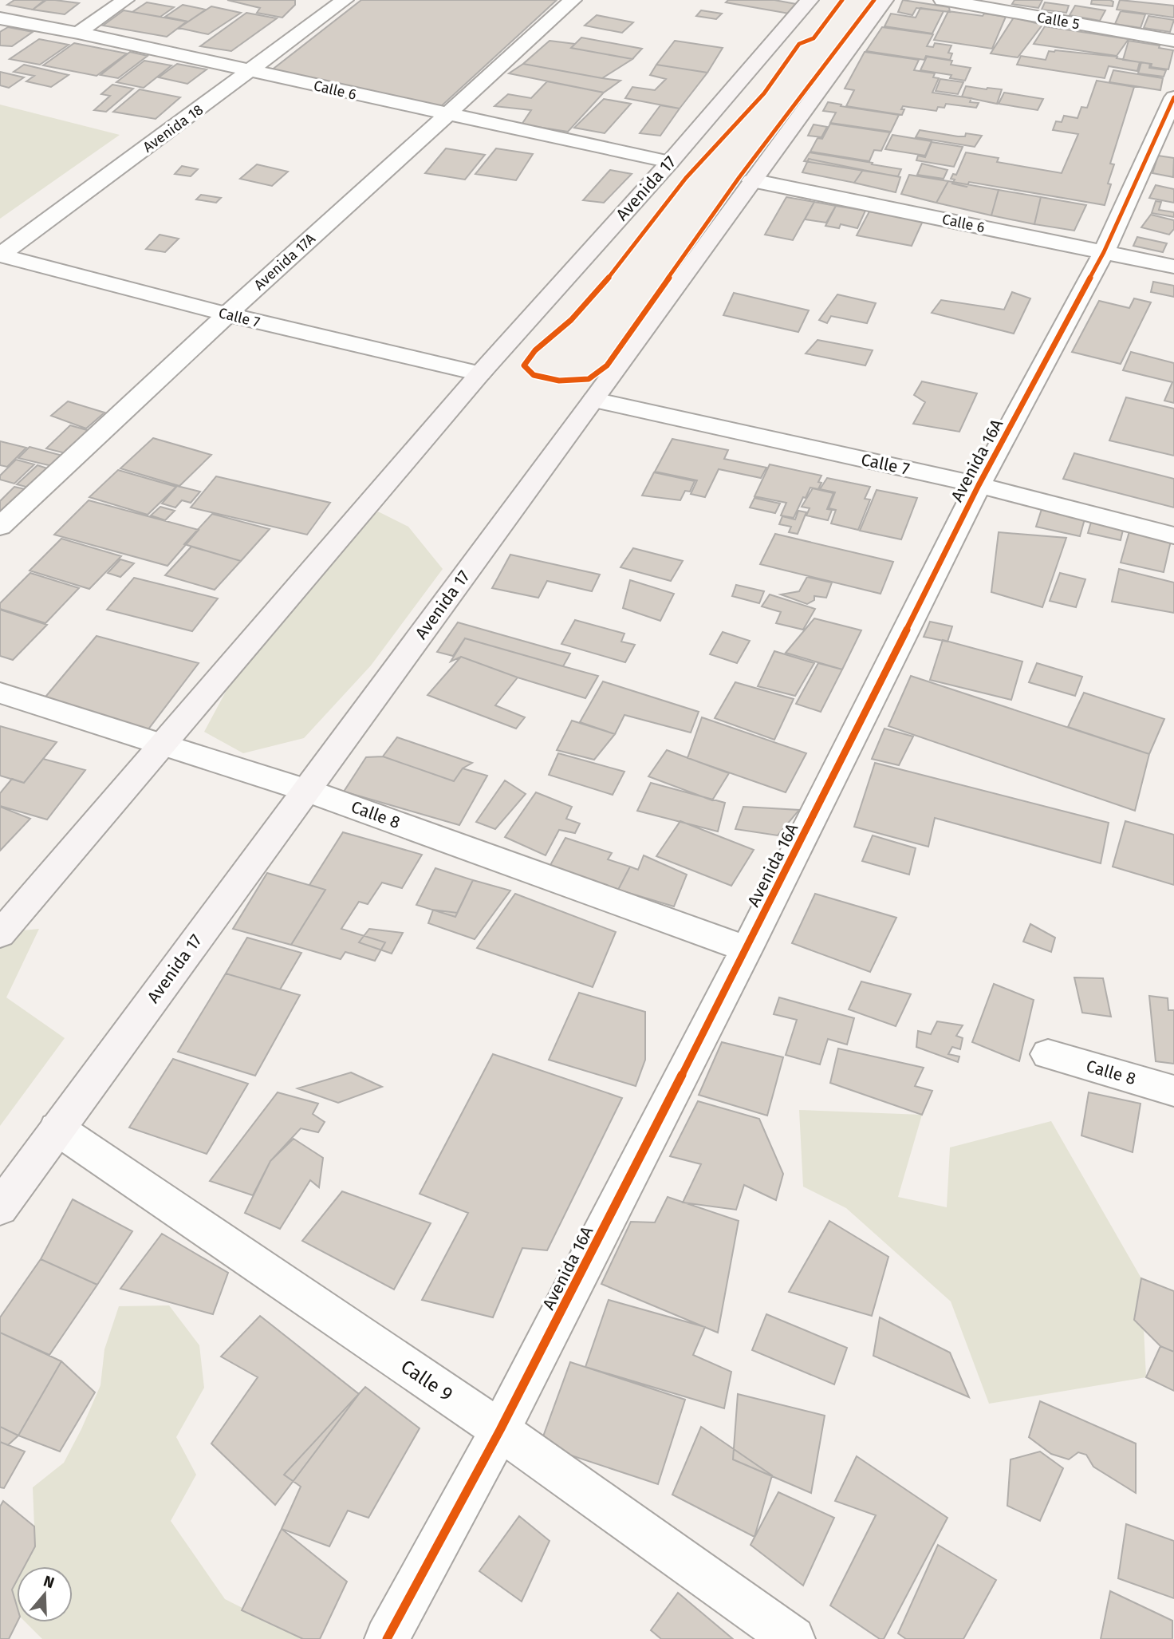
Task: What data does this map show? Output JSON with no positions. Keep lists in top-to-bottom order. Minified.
{"streets":{"main road":["Avenida 17"],"street":["Calle 5","Calle 6","Avenida 18","Avenida 17A","Calle 7","Avenida 16A","Calle 8","Calle 9"]},"crossings":[["Calle 6","Avenida 18"],["Calle 6","Avenida 17"],["Calle 6","Avenida 17A"],["Calle 6","Avenida 16A"],["Avenida 18","Calle 7"],["Avenida 17","Calle 7"],["Avenida 17","Calle 8"],["Avenida 17","Calle 9"],["Avenida 17A","Calle 7"],["Calle 7","Avenida 16A"],["Avenida 16A","Calle 8"],["Avenida 16A","Calle 9"]],"north":"top"}
